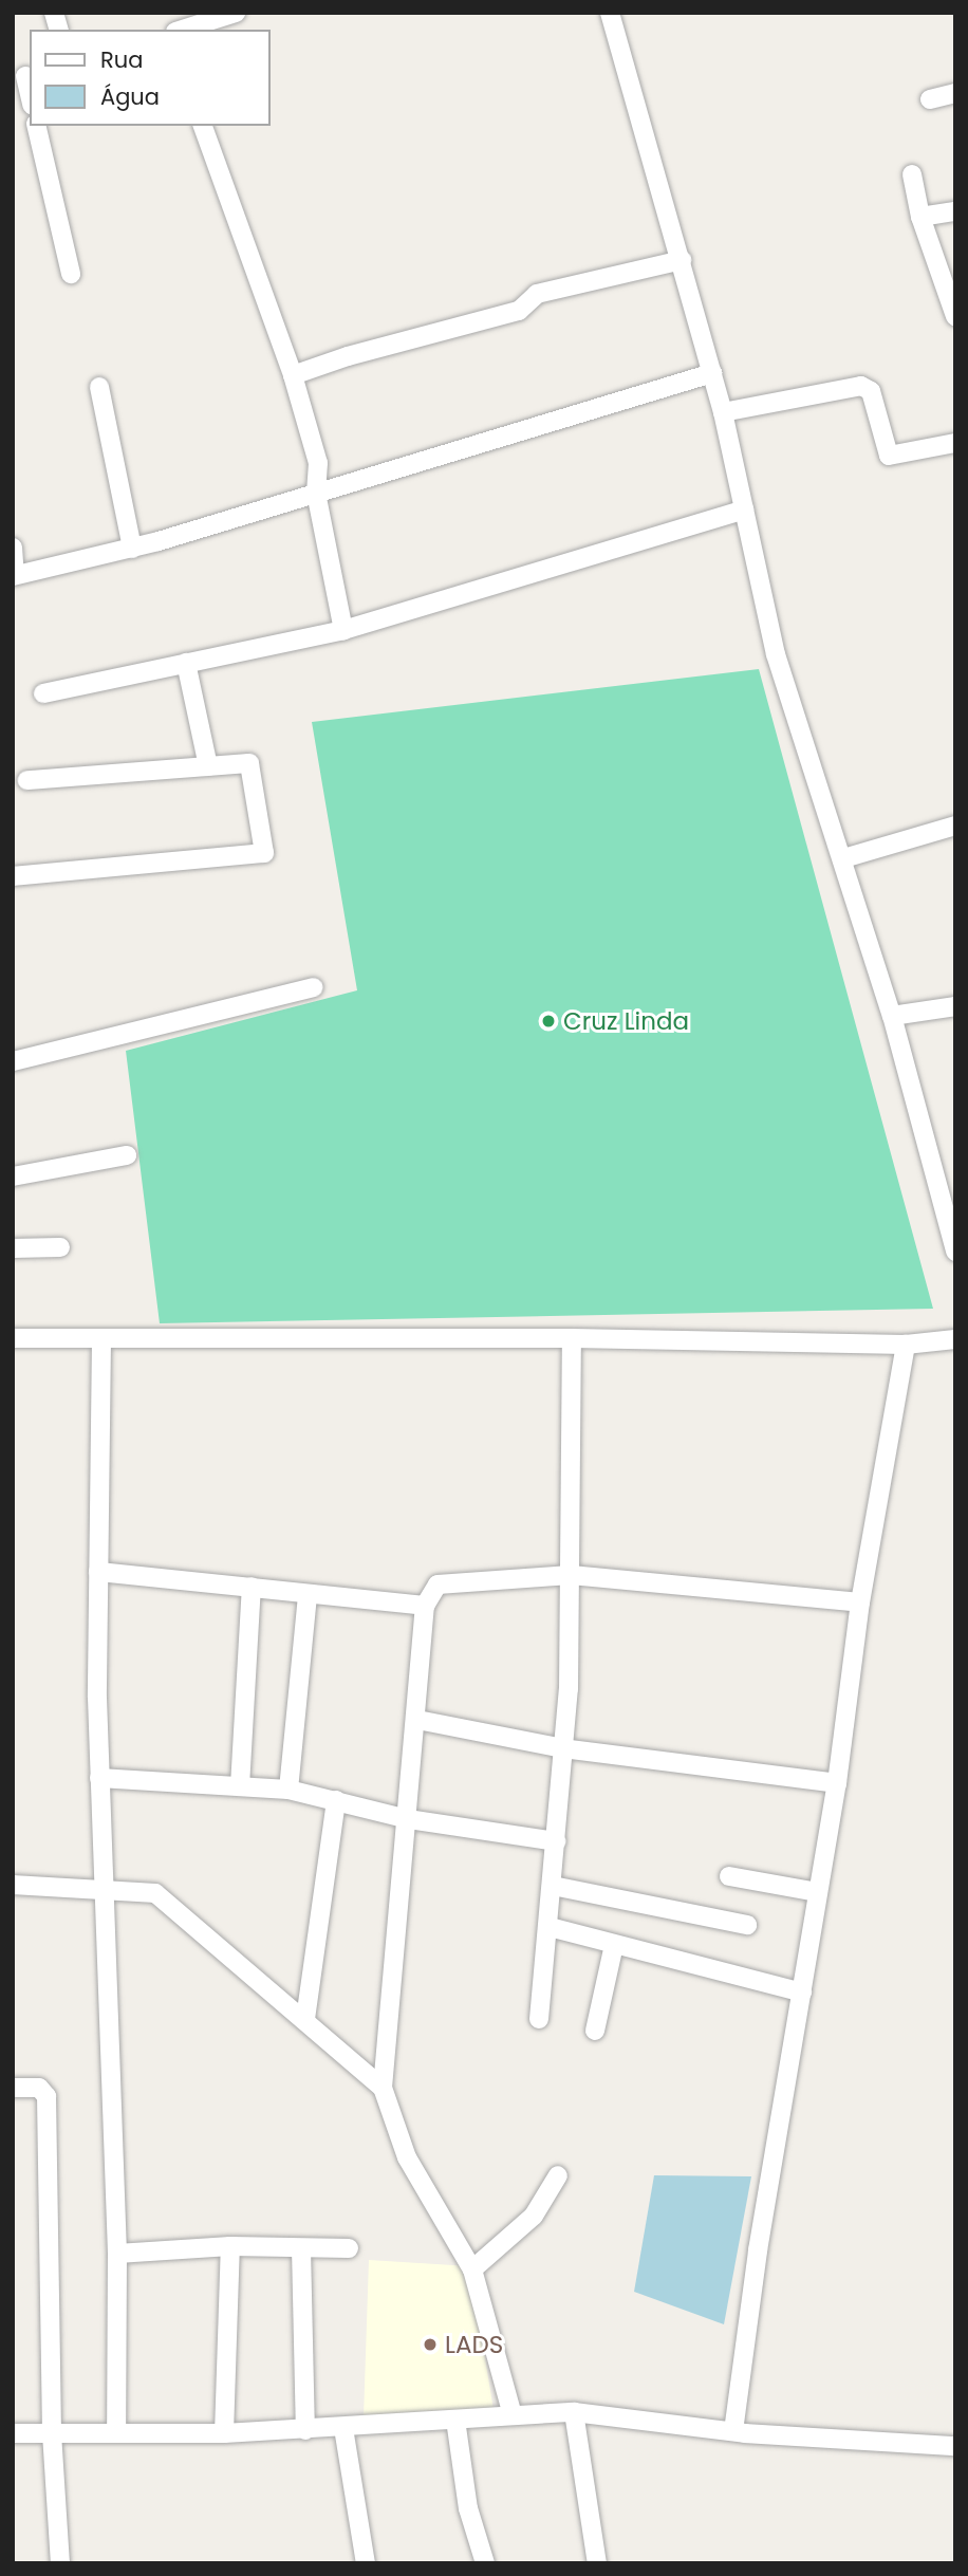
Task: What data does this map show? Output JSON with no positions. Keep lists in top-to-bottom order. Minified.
{"places":["Cruz Linda","LADS"],"legend":["Rua","Água"]}
